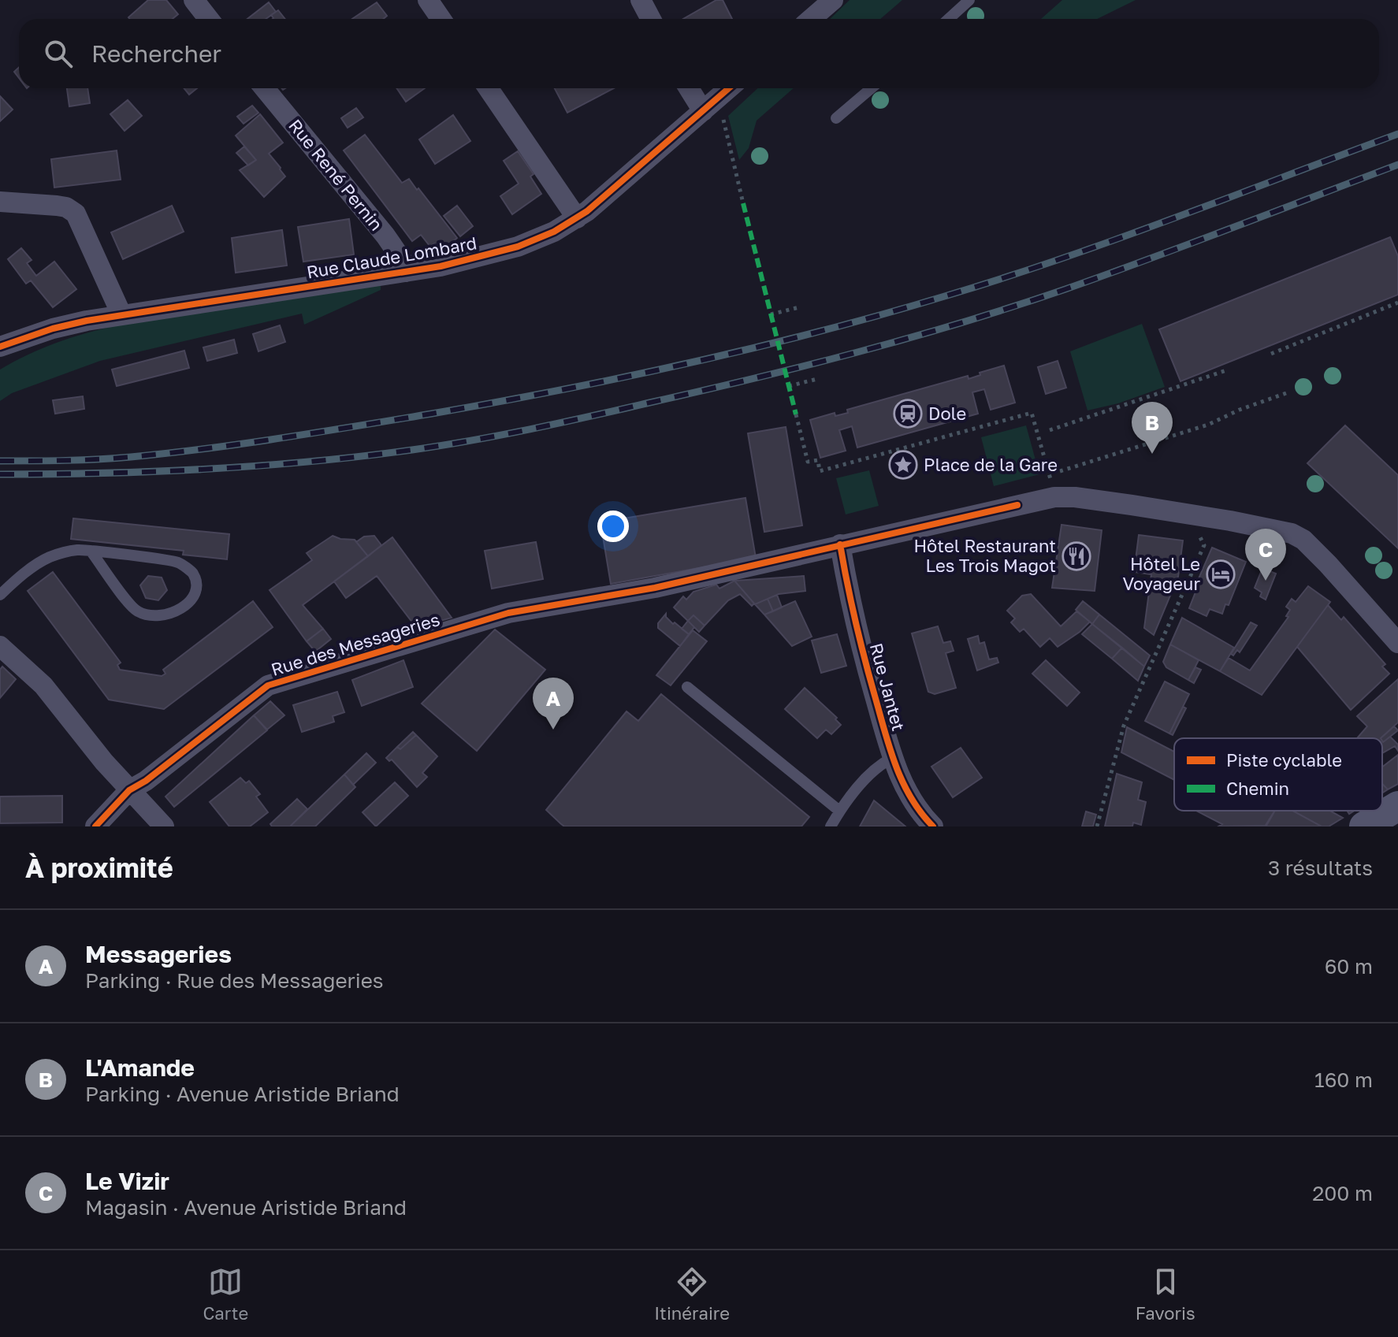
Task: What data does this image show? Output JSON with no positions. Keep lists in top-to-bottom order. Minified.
{"streets":{"street":["Rue René Pernin","Rue Claude Lombard","Rue des Messageries","Rue Jantet"]},"crossings":[["Rue René Pernin","Rue Claude Lombard"],["Rue des Messageries","Rue Jantet"]],"places":{"station":["Dole"],"place":["Place de la Gare"],"restaurant":["Hôtel Restaurant Les Trois Magot"],"hotel":["Hôtel Le Voyageur"]},"legend":["Piste cyclable","Chemin"],"page":{"search":"Rechercher","pins":["B","C","A"],"heading":["À proximité","3 résultats"],"list":[{"mark":"A","name":"Messageries","note":"Parking · Rue des Messageries","value":"60 m"},{"mark":"B","name":"L'Amande","note":"Parking · Avenue Aristide Briand","value":"160 m"},{"mark":"C","name":"Le Vizir","note":"Magasin · Avenue Aristide Briand","value":"200 m"}],"nav":["Carte","Itinéraire","Favoris"]}}
